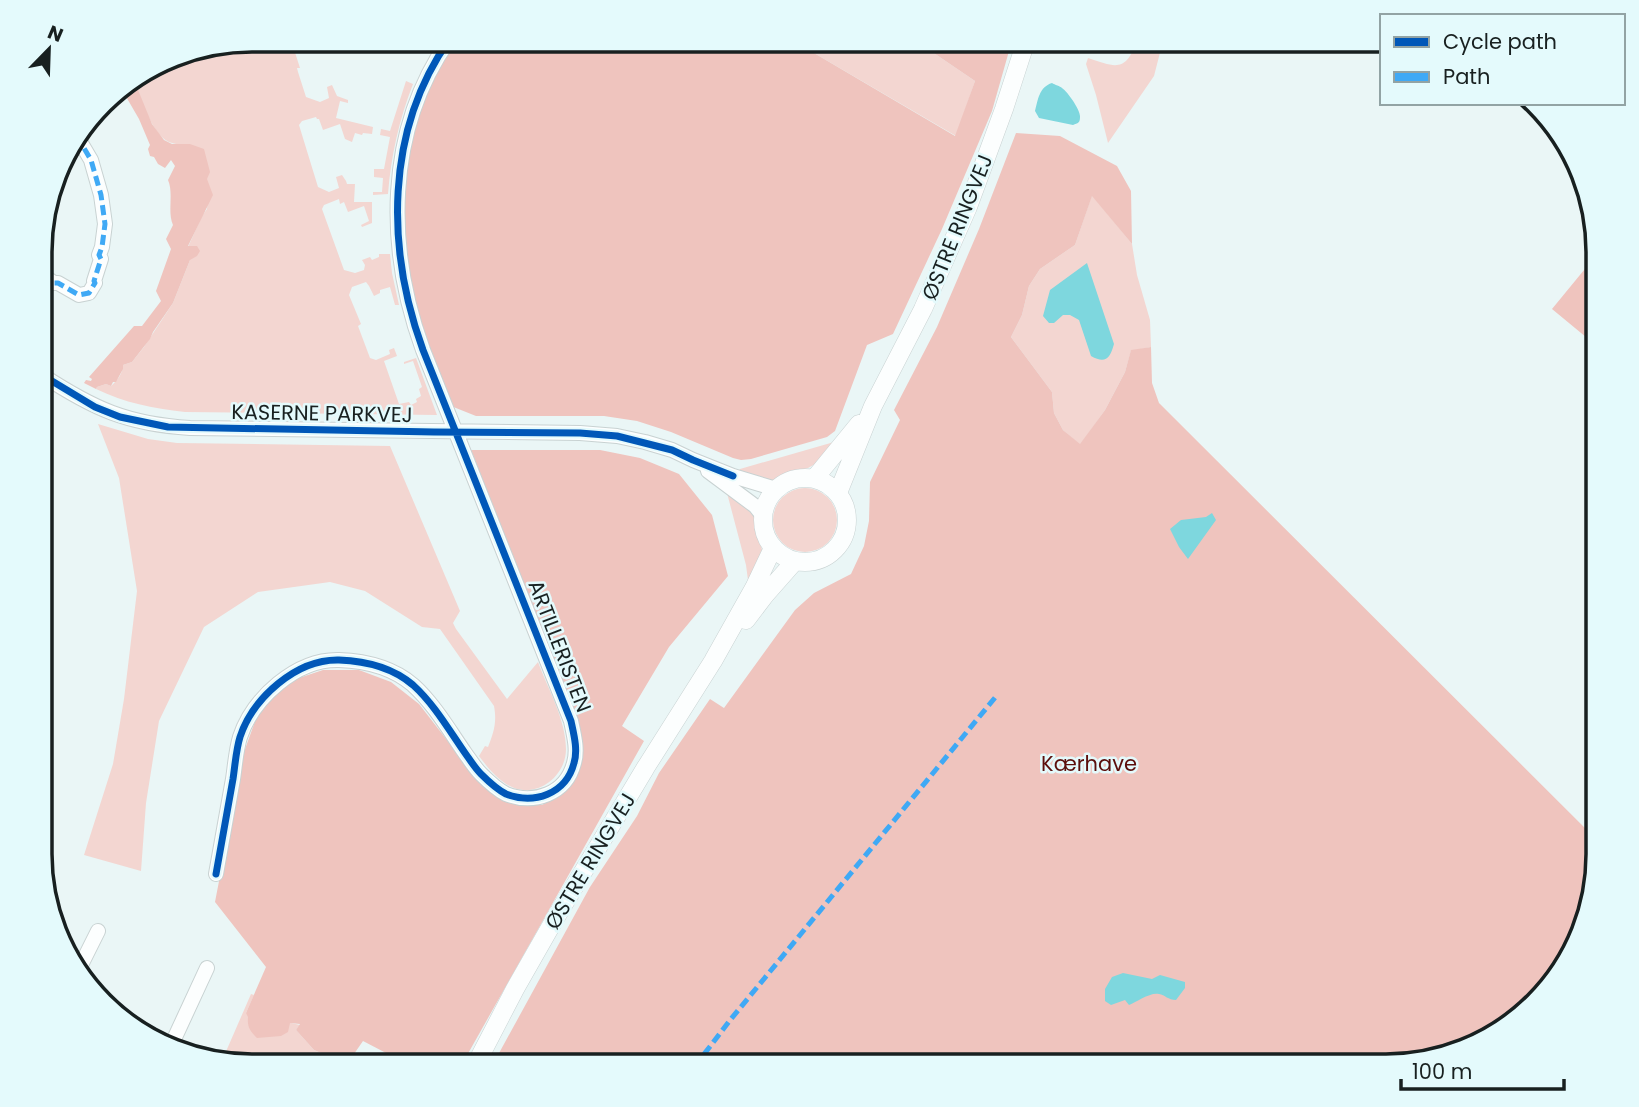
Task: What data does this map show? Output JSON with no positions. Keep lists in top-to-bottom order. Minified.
{"streets":{"main road":["ØSTRE RINGVEJ"],"street":["KASERNE PARKVEJ","ARTILLERISTEN"]},"crossings":[["ØSTRE RINGVEJ","KASERNE PARKVEJ"],["KASERNE PARKVEJ","ARTILLERISTEN"]],"parks":["Kærhave"],"legend":["Cycle path","Path"],"scale_bar":"100 m","north":"top right"}
